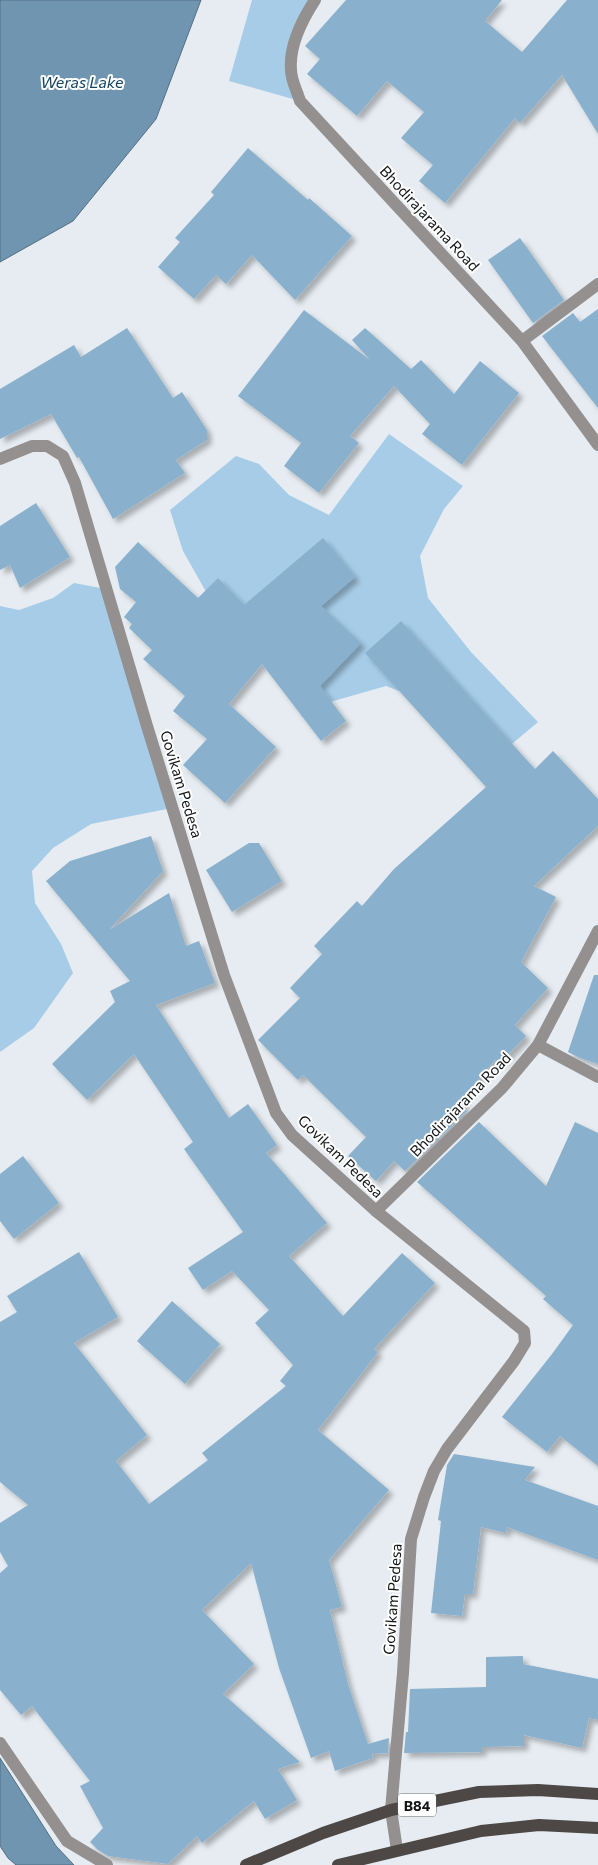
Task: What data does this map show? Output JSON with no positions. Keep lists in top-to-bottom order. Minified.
{"streets":{"main road":["B84"],"street":["Bhodirajarama Road","Govikam Pedesa"]},"crossings":[["Bhodirajarama Road","Govikam Pedesa"],["Govikam Pedesa","B84"]],"water":["Weras Lake"]}
